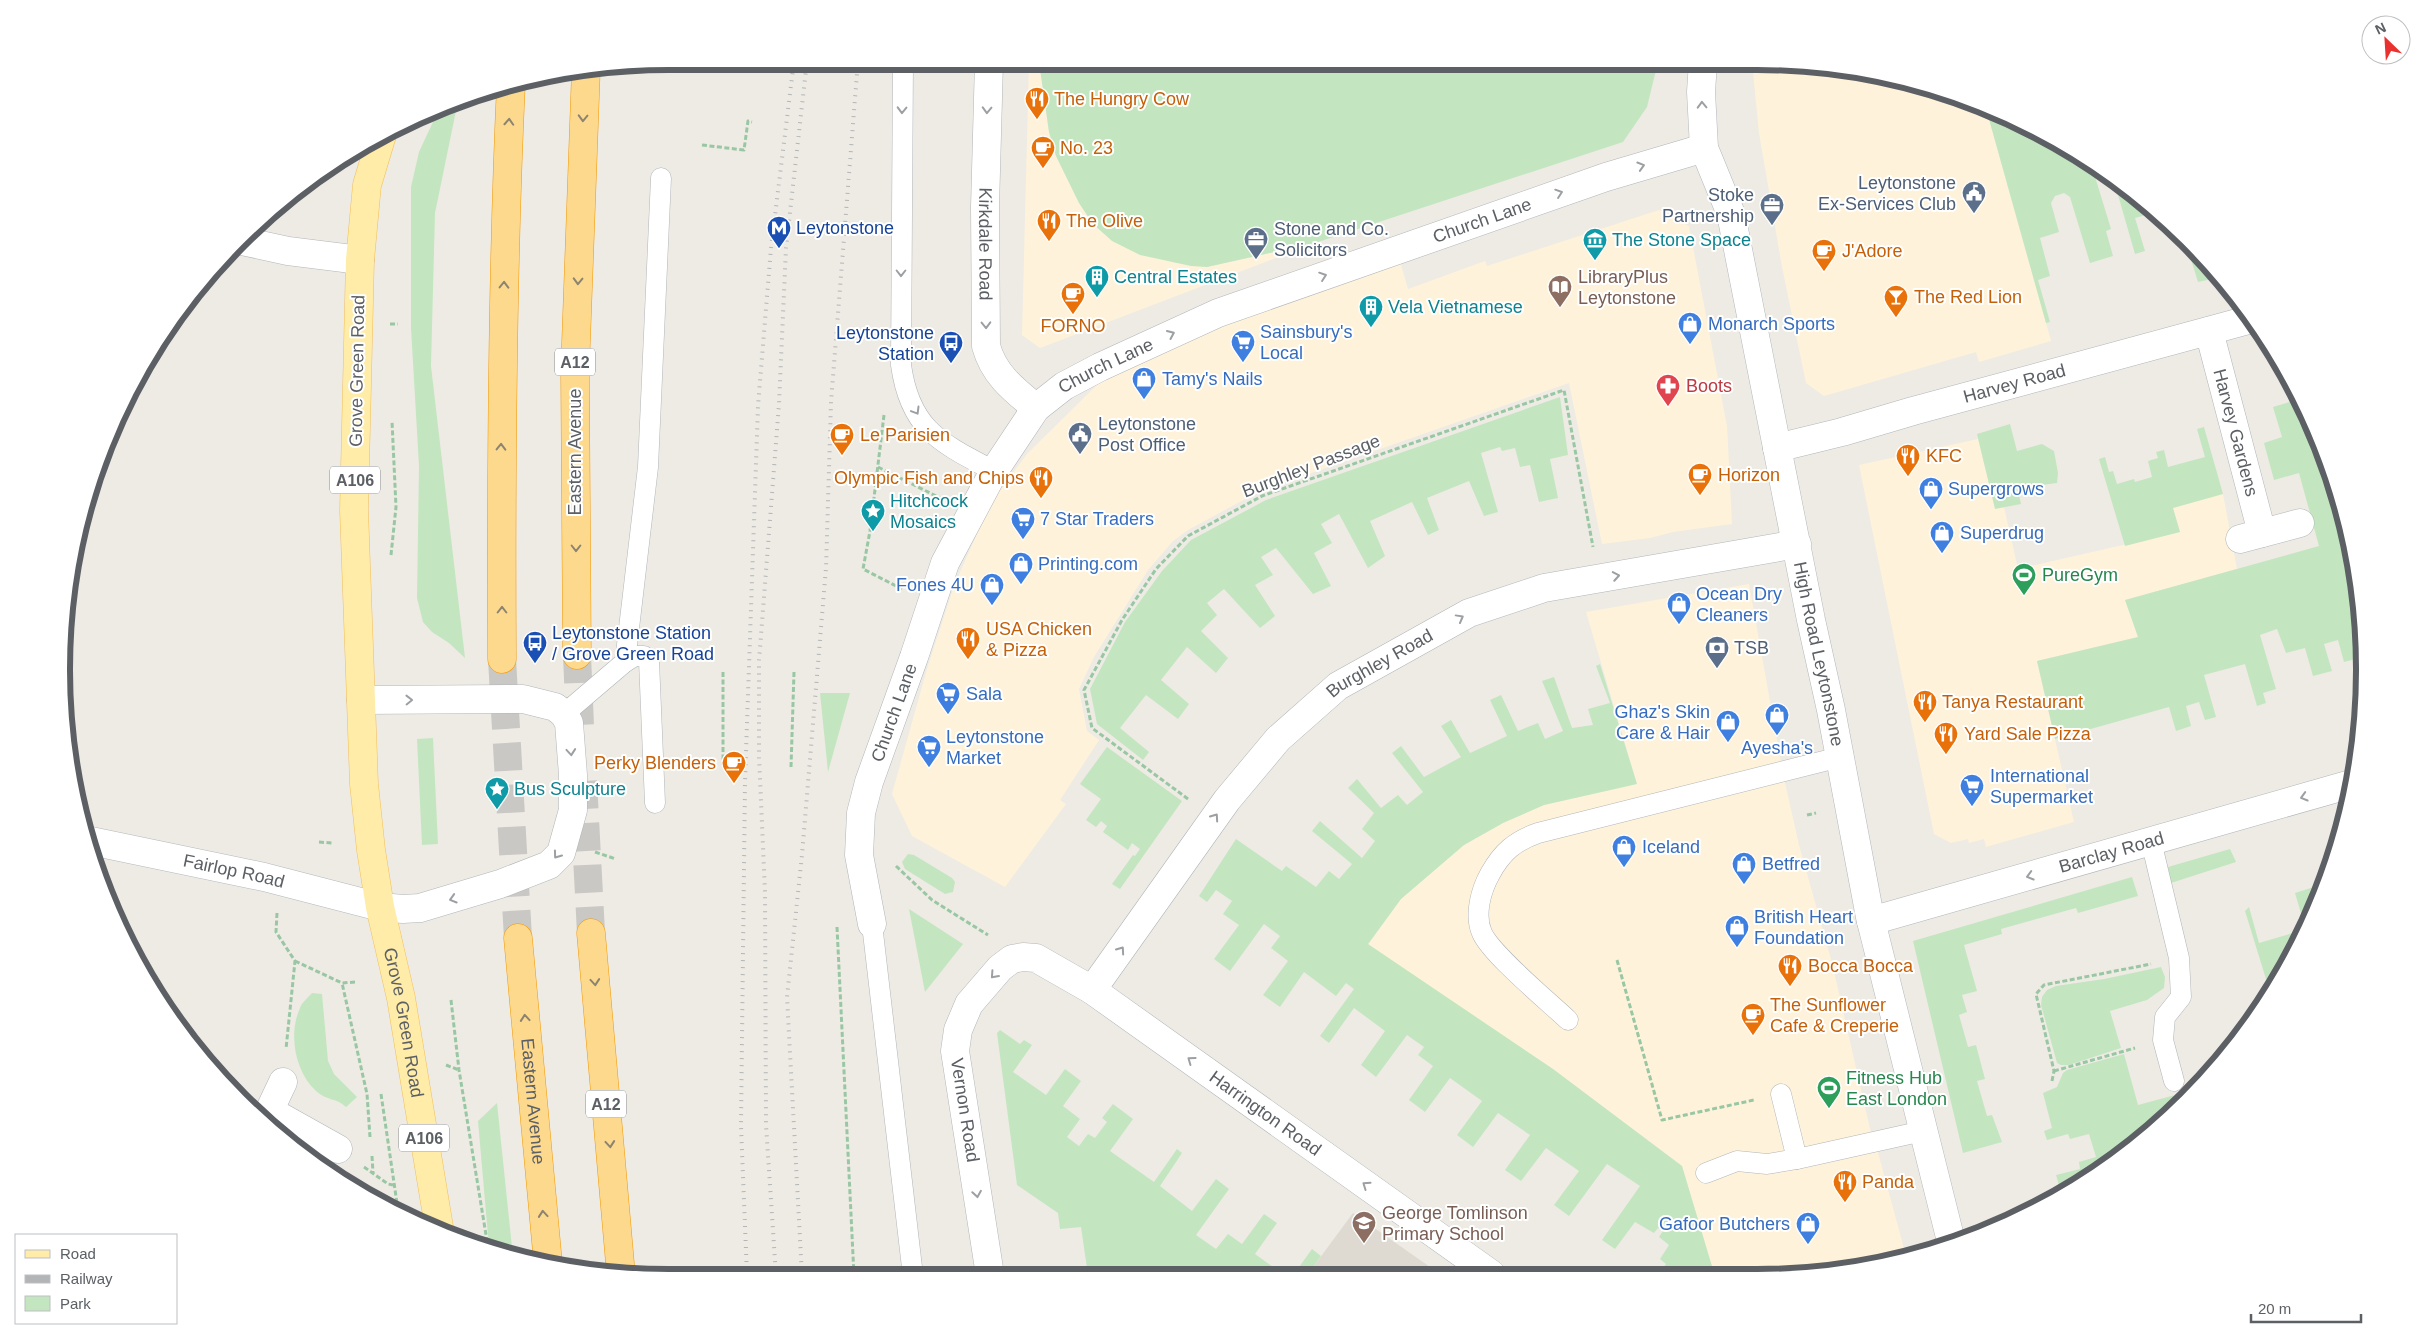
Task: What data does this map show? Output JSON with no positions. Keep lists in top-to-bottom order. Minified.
{"streets":{"highway":["A12","Eastern Avenue"],"main road":["Grove Green Road","A106"],"street":["Church Lane","Kirkdale Road","Harvey Road","Harvey Gardens","High Road Leytonstone","Burghley Road","Barclay Road","Fairlop Road","Vernon Road","Harrington Road"],"path":["Burghley Passage"]},"crossings":[["Church Lane","Kirkdale Road"],["Church Lane","High Road Leytonstone"],["Grove Green Road","Fairlop Road"],["Harvey Road","Harvey Gardens"],["Harvey Road","High Road Leytonstone"],["High Road Leytonstone","Burghley Road"],["High Road Leytonstone","Barclay Road"],["Burghley Road","Harrington Road"],["Vernon Road","Harrington Road"]],"one_way":["Church Lane","Kirkdale Road","Burghley Road","Barclay Road","Vernon Road","Harrington Road"],"places":{"restaurant":["The Hungry Cow","The Olive","KFC","Olympic Fish and Chips","USA Chicken & Pizza","Tanya Restaurant","Yard Sale Pizza","Bocca Bocca","Panda"],"cafe":["No. 23","J'Adore","FORNO","Le Parisien","Horizon","Perky Blenders","The Sunflower Cafe & Creperie"],"public building":["Leytonstone Ex-Services Club","Leytonstone Post Office"],"office":["Stoke Partnership","Stone and Co. Solicitors"],"metro station":["Leytonstone"],"museum":["The Stone Space"],"building":["Central Estates","Vela Vietnamese"],"library":["LibraryPlus Leytonstone"],"bar":["The Red Lion"],"shop":["Monarch Sports","Tamy's Nails","Supergrows","Superdrug","Printing.com","Fones 4U","Ocean Dry Cleaners","Ayesha's","Ghaz's Skin Care & Hair","Iceland","Betfred","British Heart Foundation","Gafoor Butchers"],"supermarket":["Sainsbury's Local","7 Star Traders","Sala","Leytonstone Market","International Supermarket"],"bus stop":["Leytonstone Station","Leytonstone Station / Grove Green Road"],"pharmacy":["Boots"],"place":["Hitchcock Mosaics","Bus Sculpture"],"sports":["PureGym","Fitness Hub East London"],"bank":["TSB"],"school or university":["George Tomlinson Primary School"]},"legend":["Road","Railway","Park"],"scale_bar":"20 m","north":"top left"}
